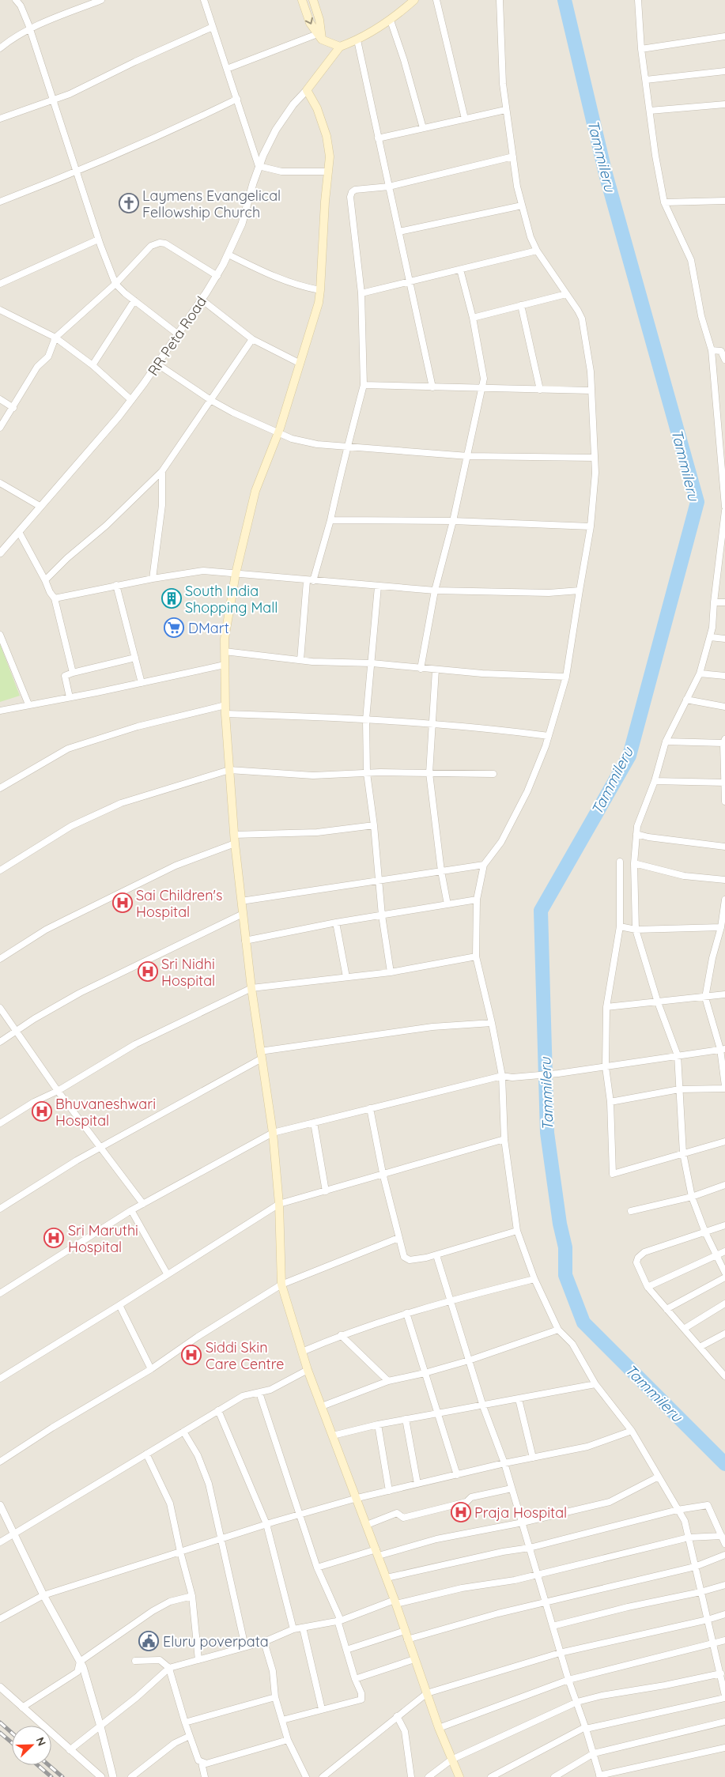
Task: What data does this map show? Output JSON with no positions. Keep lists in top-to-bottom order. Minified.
{"streets":{"street":["RR Peta Road"]},"water":["Tammileru"],"places":{"church":["Laymens Evangelical Fellowship Church"],"building":["South India Shopping Mall"],"supermarket":["DMart"],"hospital":["Sai Children's Hospital","Sri Nidhi Hospital","Bhuvaneshwari Hospital","Sri Maruthi Hospital","Siddi Skin Care Centre","Praja Hospital"],"public building":["Eluru poverpata"]},"north":"top right"}
